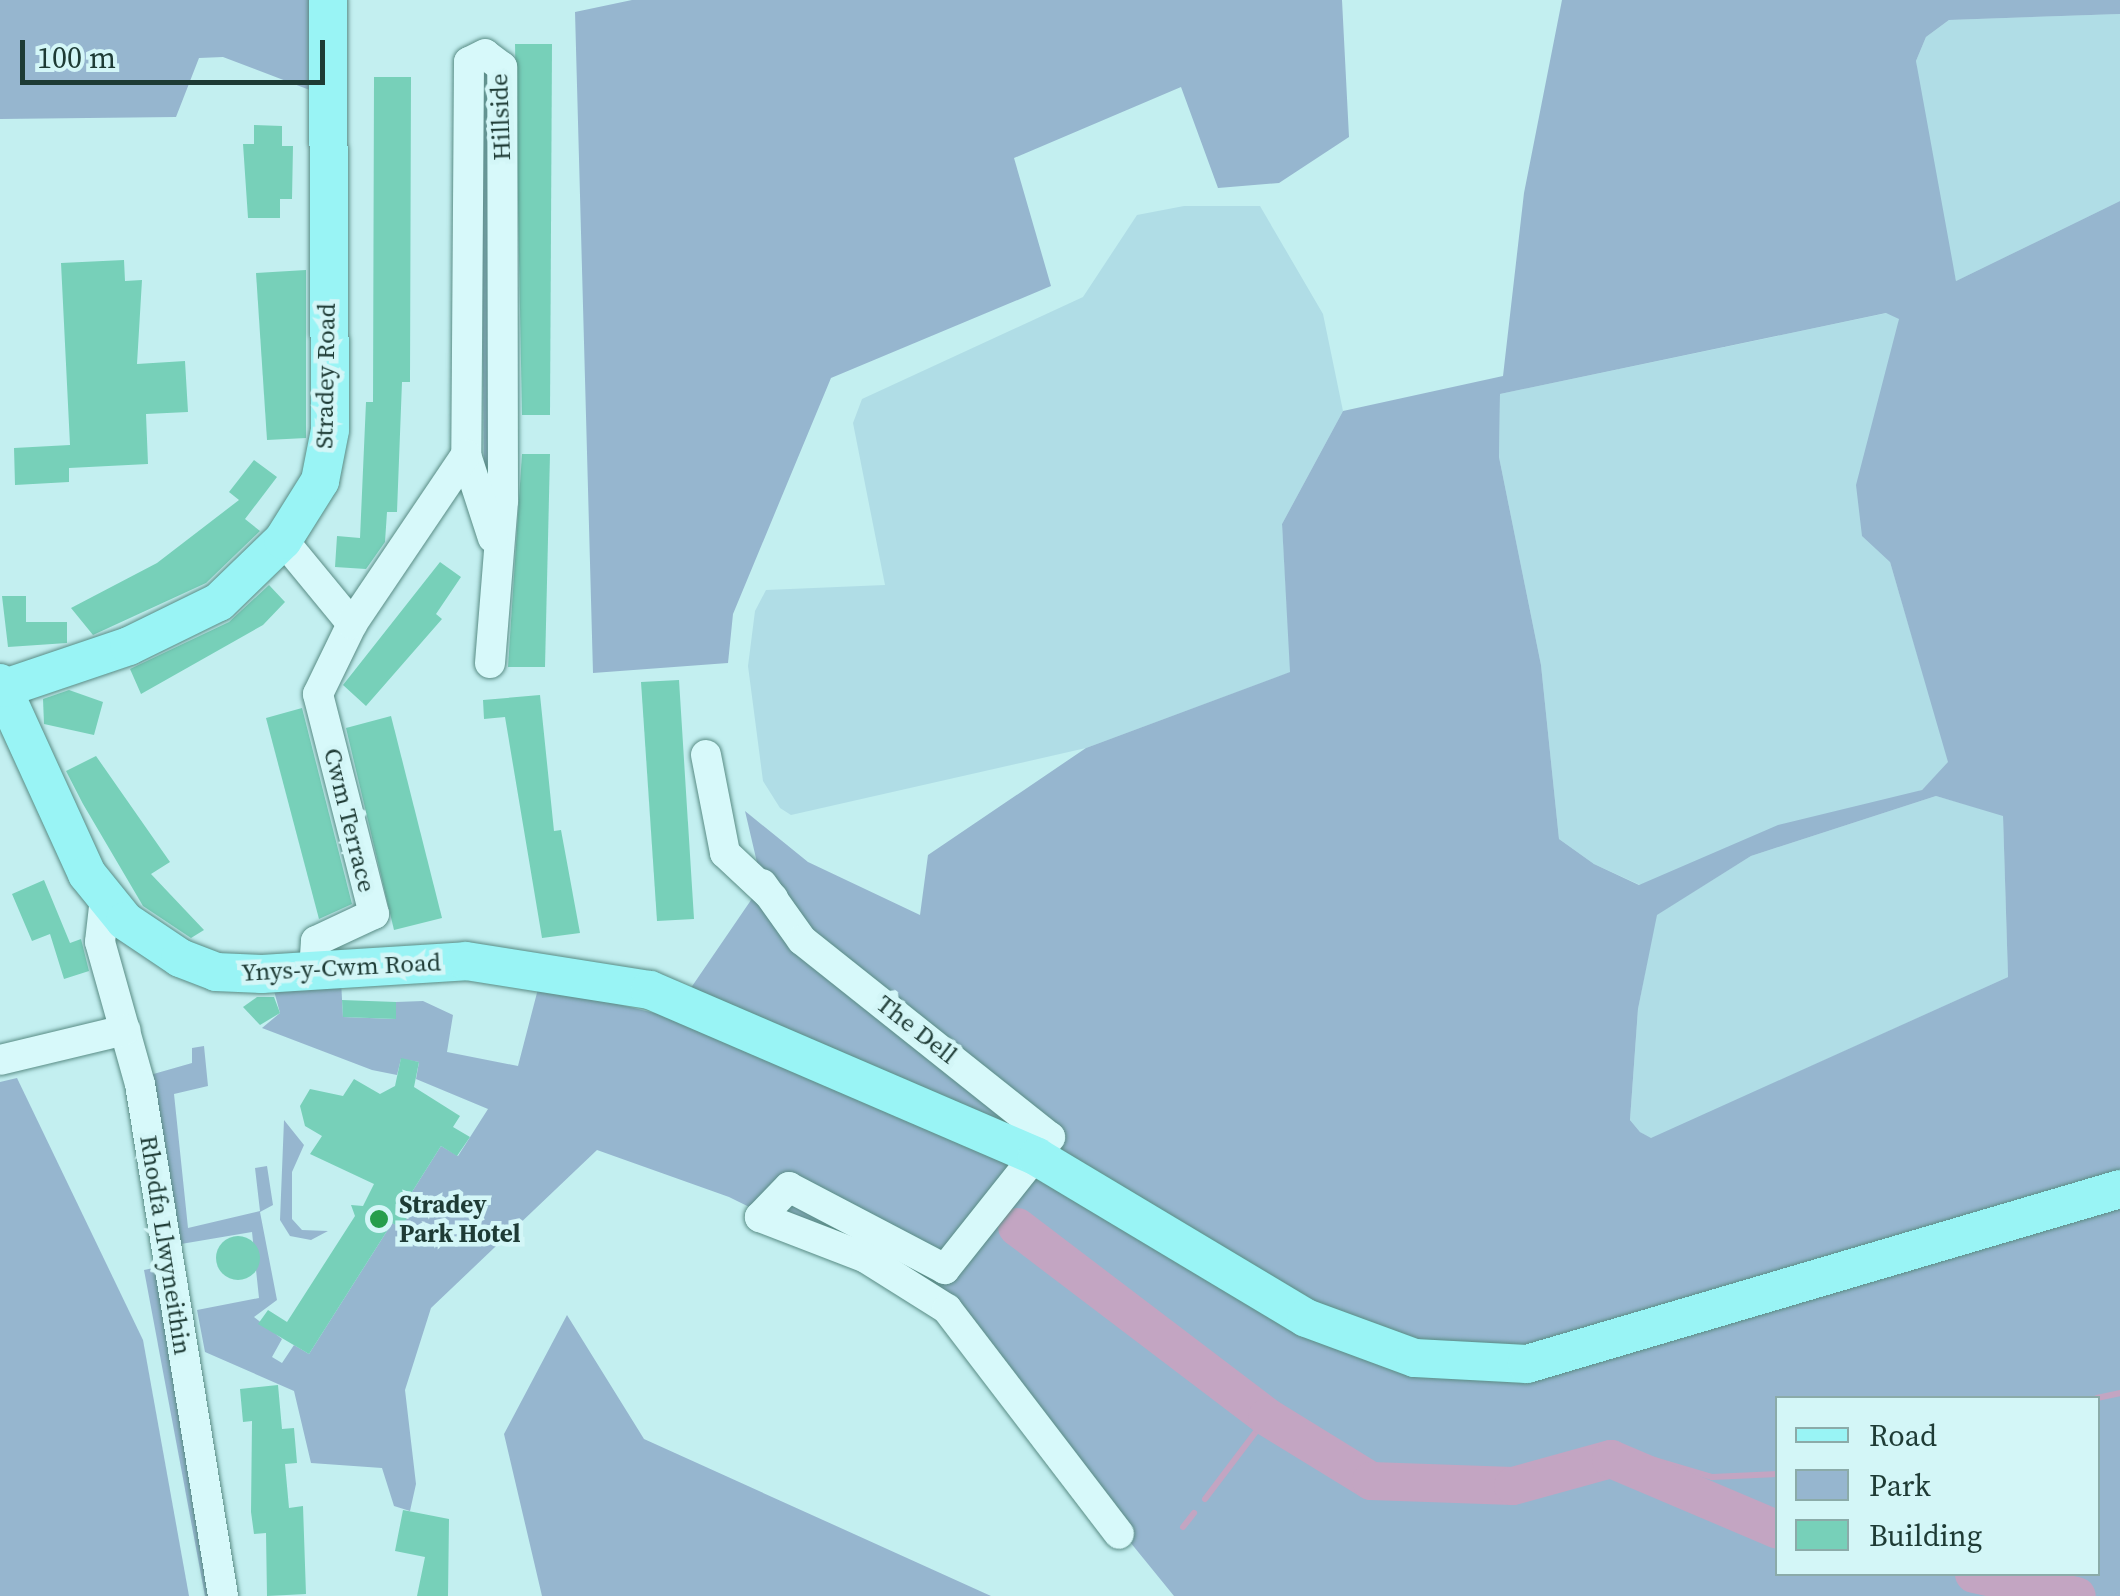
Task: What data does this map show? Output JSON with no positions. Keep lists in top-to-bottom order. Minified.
{"streets":{"main road":["Stradey Road","Ynys-y-Cwm Road"],"street":["Hillside","Cwm Terrace","The Dell","Rhodfa Llwyneithin"]},"crossings":[["Stradey Road","Ynys-y-Cwm Road"],["Cwm Terrace","Ynys-y-Cwm Road"],["Ynys-y-Cwm Road","The Dell"],["Ynys-y-Cwm Road","Rhodfa Llwyneithin"]],"places":["Stradey Park Hotel"],"legend":["Road","Park","Building"],"scale_bar":"100 m"}
